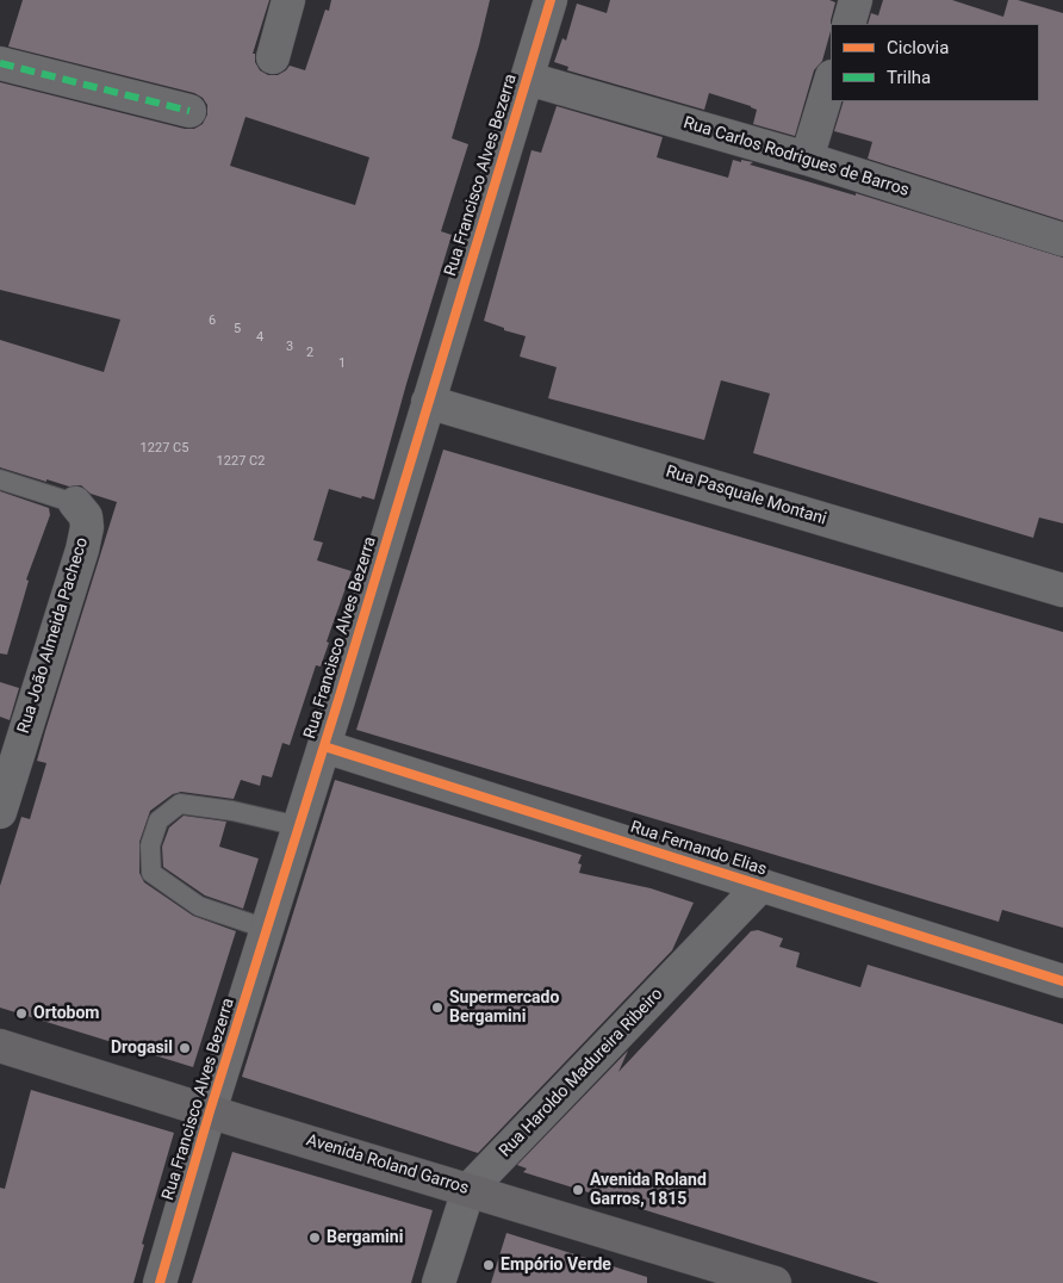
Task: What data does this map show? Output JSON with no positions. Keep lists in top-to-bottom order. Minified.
{"streets":{"main road":["Avenida Roland Garros"],"street":["Rua Carlos Rodrigues de Barros","Rua Francisco Alves Bezerra","Rua Pasquale Montani","Rua João Almeida Pacheco","Rua Fernando Elias","Rua Haroldo Madureira Ribeiro"]},"crossings":[["Rua Carlos Rodrigues de Barros","Rua Francisco Alves Bezerra"],["Rua Francisco Alves Bezerra","Rua Pasquale Montani"],["Rua Francisco Alves Bezerra","Rua Fernando Elias"],["Rua Francisco Alves Bezerra","Avenida Roland Garros"],["Rua Fernando Elias","Rua Haroldo Madureira Ribeiro"],["Rua Haroldo Madureira Ribeiro","Avenida Roland Garros"]],"places":["Supermercado Bergamini","Ortobom","Drogasil","Avenida Roland Garros, 1815","Bergamini","Empório Verde"],"house_numbers":["6","5","4","3","2","1","1227 C5","1227 C2"],"legend":["Ciclovia","Trilha"]}
